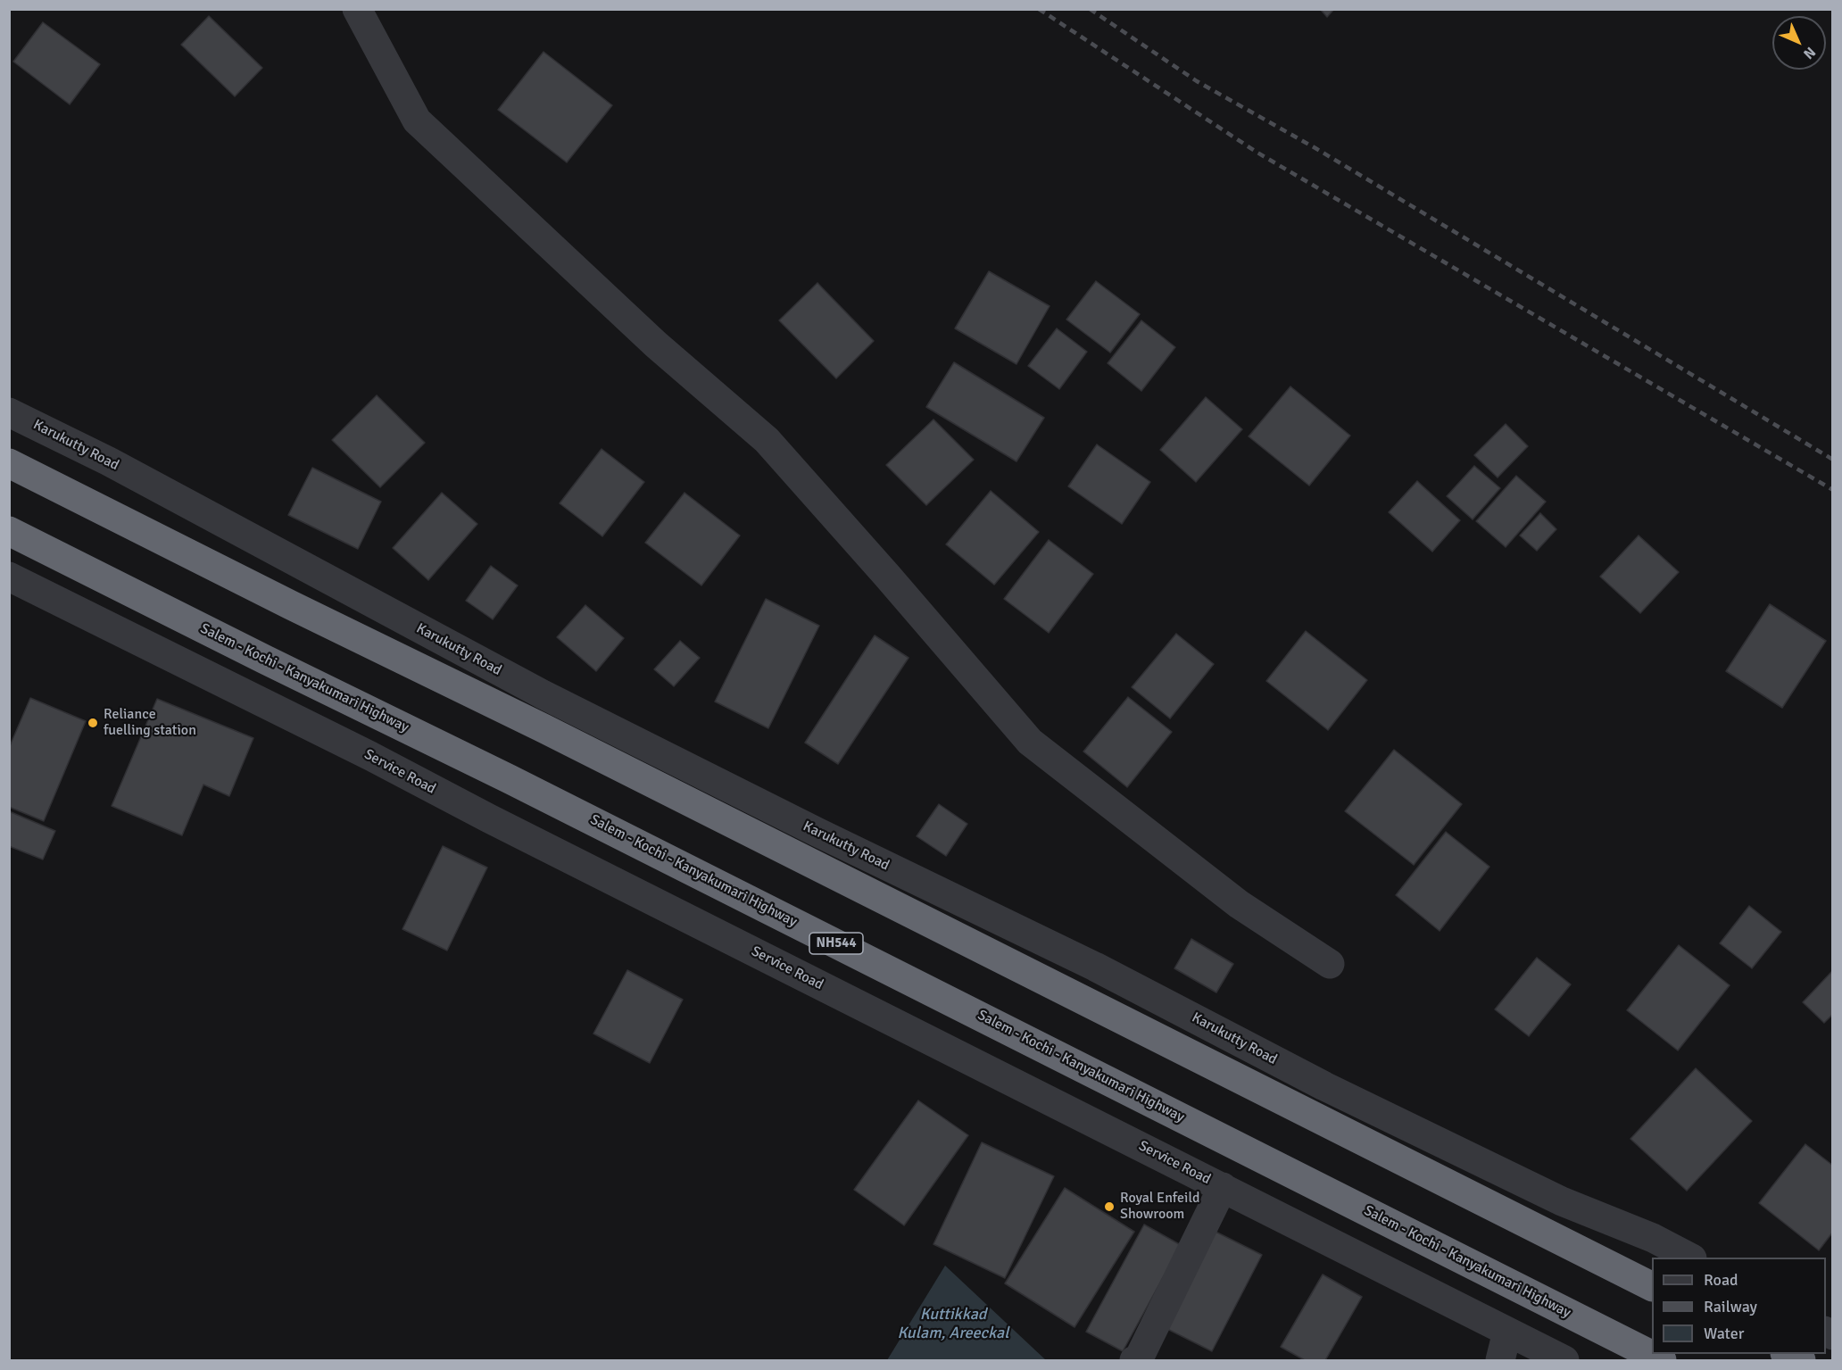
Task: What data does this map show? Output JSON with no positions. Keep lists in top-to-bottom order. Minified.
{"streets":{"highway":["Salem - Kochi - Kanyakumari Highway","NH544"],"street":["Karukutty Road","Service Road"]},"water":["Kuttikkad Kulam, Areeckal"],"places":["Reliance fuelling station","Royal Enfeild Showroom"],"legend":["Road","Railway","Water"],"north":"bottom right"}
